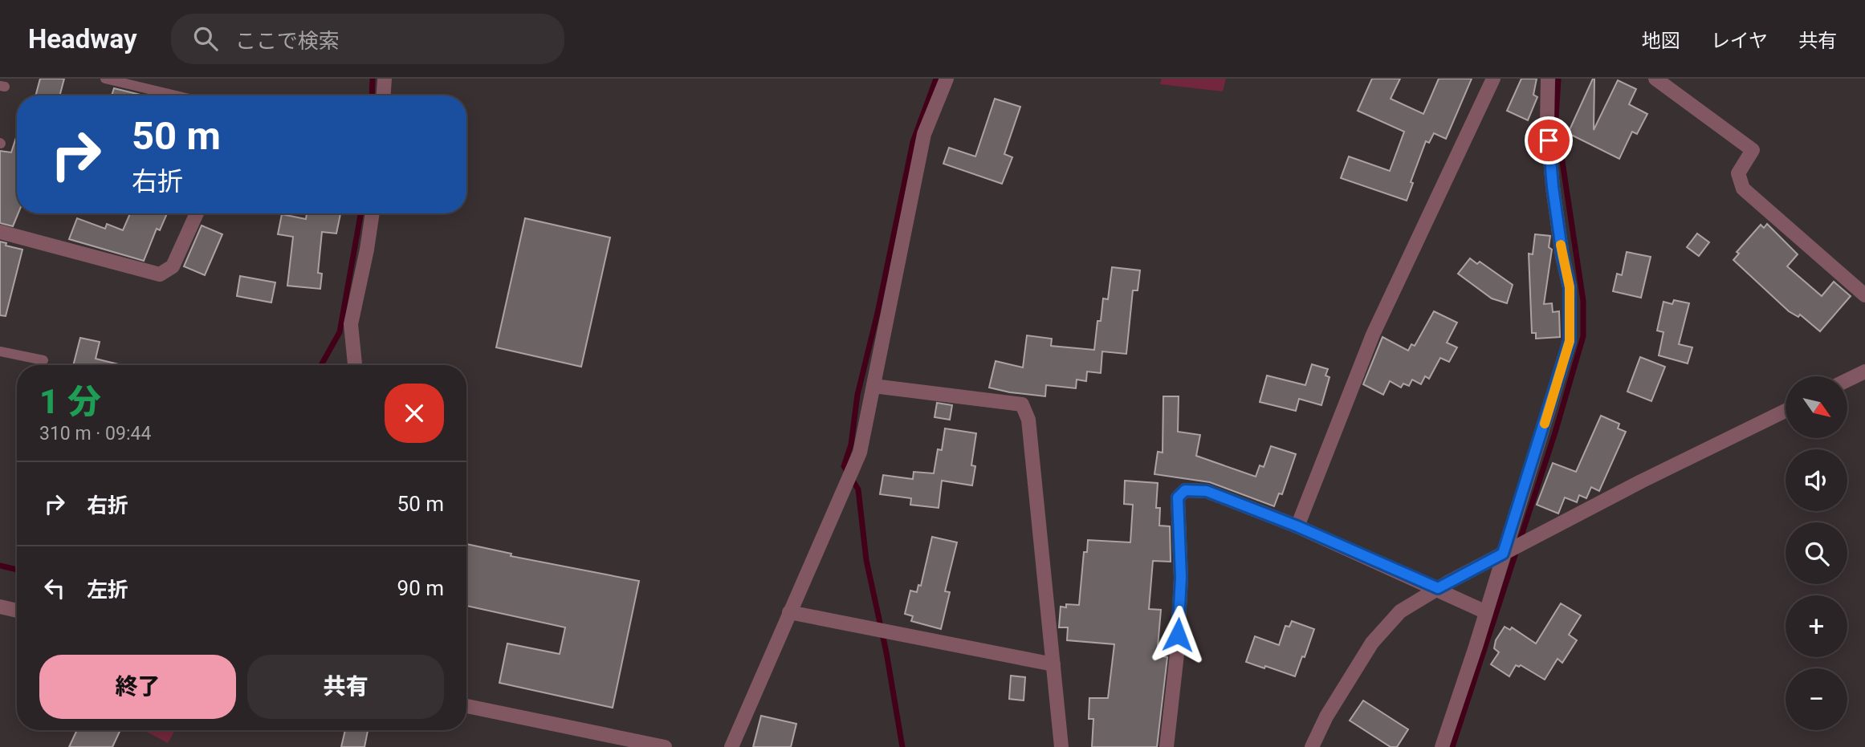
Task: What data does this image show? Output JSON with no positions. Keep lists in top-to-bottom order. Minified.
{"north":"bottom right","page":{"header":"Headway","search":"ここで検索","nav":["地図","レイヤ","共有"],"turn":["50 m","右折"],"heading":["1 分","310 m · 09:44"],"map_buttons":["+","−"],"list":[{"name":"右折","value":"50 m"},{"name":"左折","value":"90 m"}],"buttons":["終了","共有"]}}
